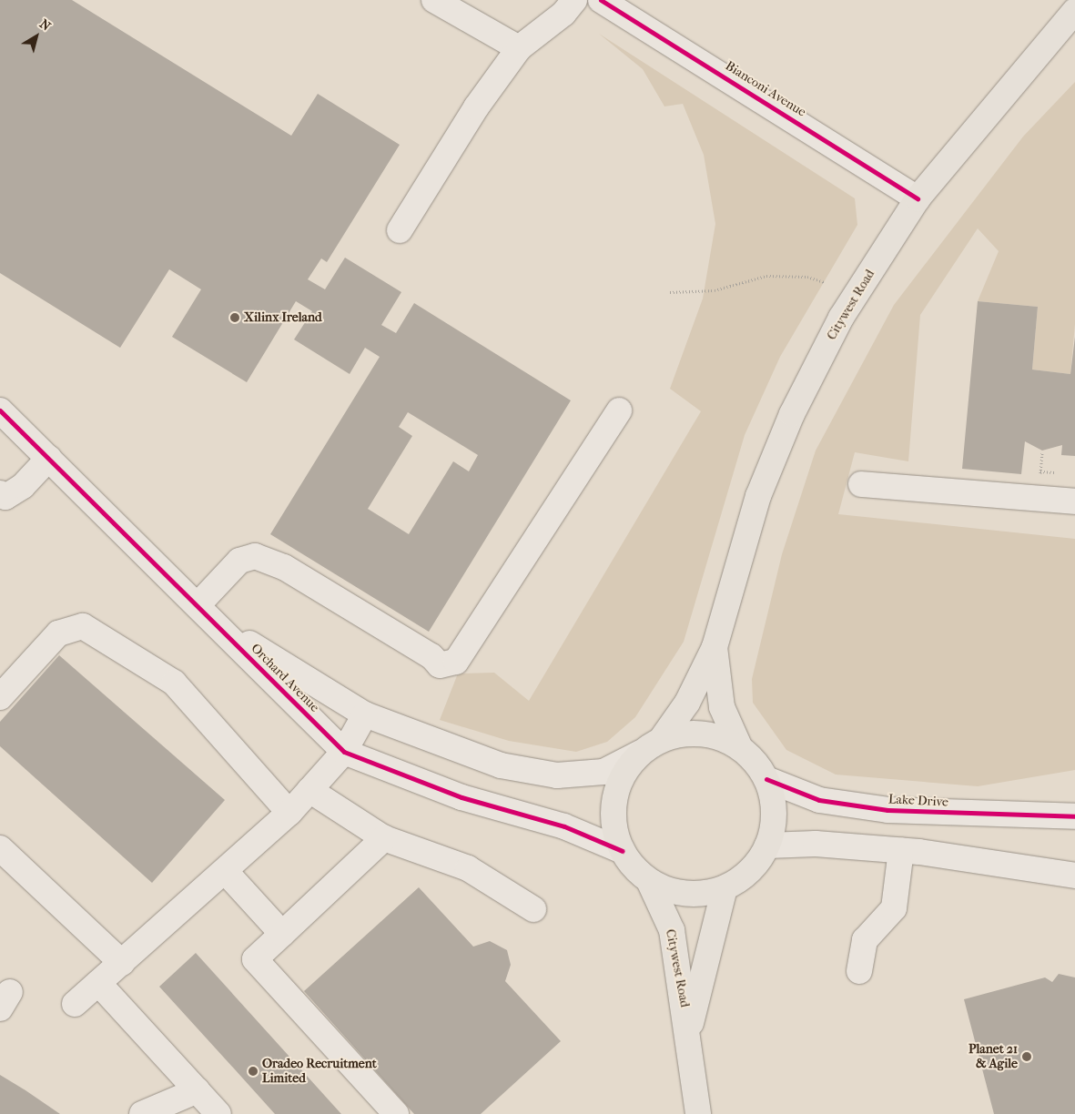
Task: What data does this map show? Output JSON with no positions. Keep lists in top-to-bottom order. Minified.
{"streets":{"main road":["Citywest Road"],"street":["Bianconi Avenue","Orchard Avenue","Lake Drive"]},"crossings":[["Bianconi Avenue","Citywest Road"],["Citywest Road","Orchard Avenue"],["Citywest Road","Lake Drive"],["Orchard Avenue","Lake Drive"]],"places":["Xilinx Ireland","Planet 21 & Agile","Oradeo Recruitment Limited"],"north":"top right"}
